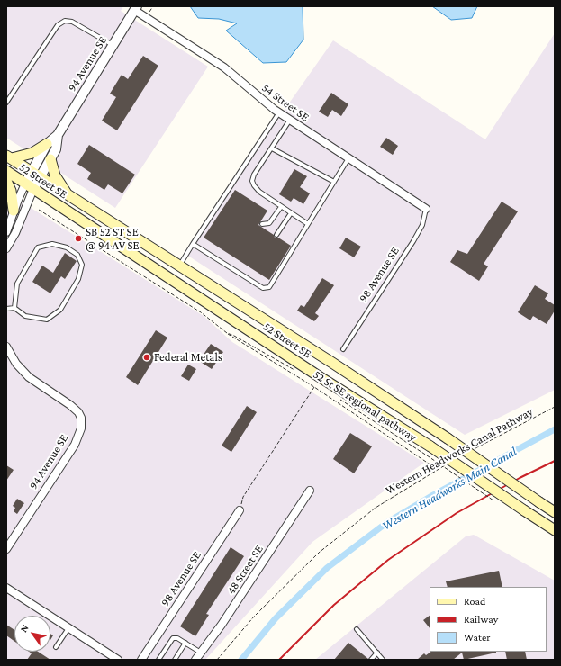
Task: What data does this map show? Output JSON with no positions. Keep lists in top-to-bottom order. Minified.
{"streets":{"main road":["52 Street SE"],"street":["94 Avenue SE","54 Street SE","98 Avenue SE","48 Street SE"],"path":["52 St SE regional pathway","Western Headworks Canal Pathway"]},"crossings":[["94 Avenue SE","54 Street SE"],["94 Avenue SE","52 Street SE"],["54 Street SE","98 Avenue SE"],["52 Street SE","52 St SE regional pathway"]],"water":["Western Headworks Main Canal"],"places":["SB 52 ST SE @ 94 AV SE","Federal Metals"],"legend":["Road","Railway","Water"],"north":"top left"}
